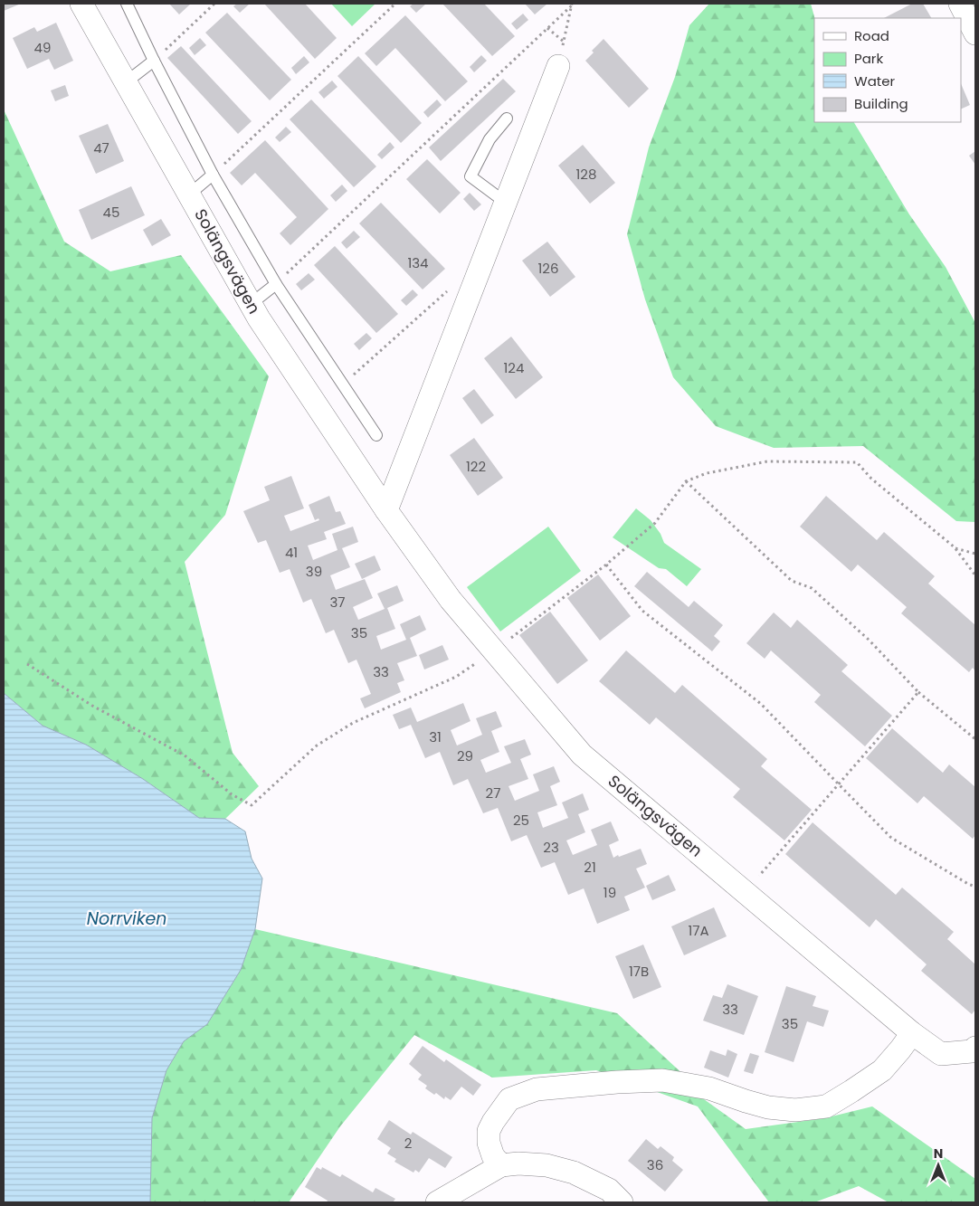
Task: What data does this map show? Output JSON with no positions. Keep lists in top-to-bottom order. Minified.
{"streets":{"street":["Solängsvägen"]},"water":["Norrviken"],"house_numbers":["49","47","128","45","134","126","124","122","41","39","37","35","33","31","29","27","25","23","21","19","17A","17B","33","35","2","36"],"legend":["Road","Park","Water","Building"],"north":"top"}
